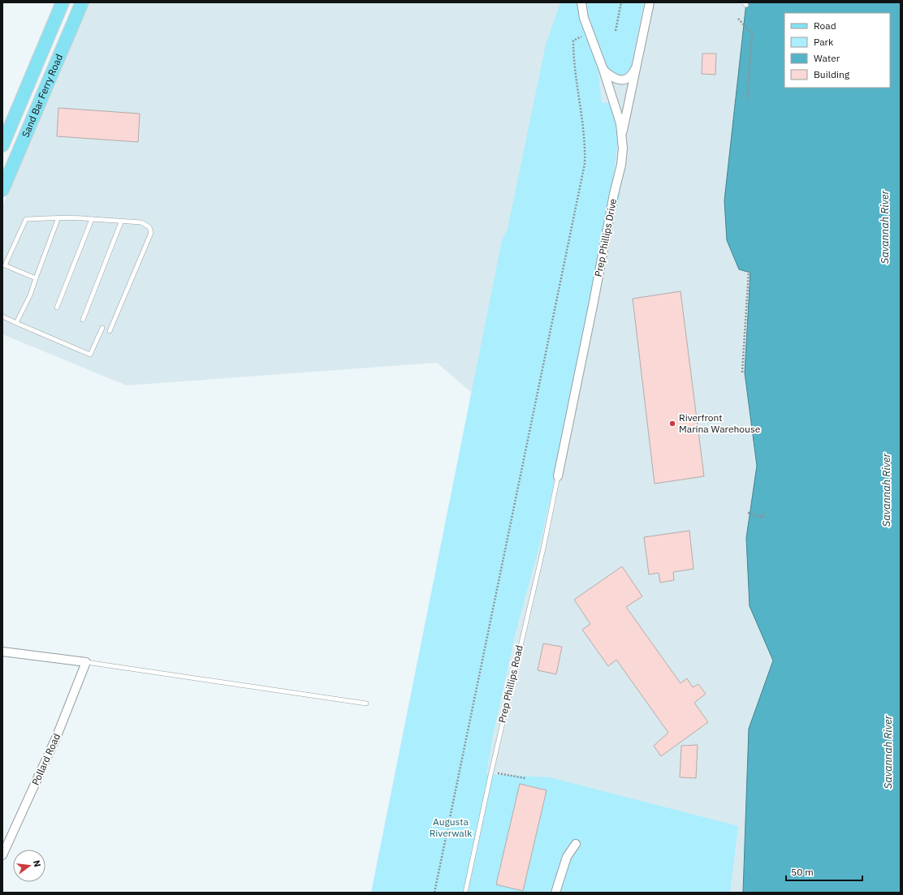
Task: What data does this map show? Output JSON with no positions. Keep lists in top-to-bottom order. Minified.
{"streets":{"main road":["Sand Bar Ferry Road"],"street":["Prep Phillips Drive","Pollard Road"],"lane":["Prep Phillips Road"]},"crossings":[["Prep Phillips Drive","Prep Phillips Road"]],"water":["Savannah River"],"parks":["Augusta Riverwalk"],"places":["Riverfront Marina Warehouse"],"legend":["Road","Park","Water","Building"],"scale_bar":"50 m","north":"right"}
